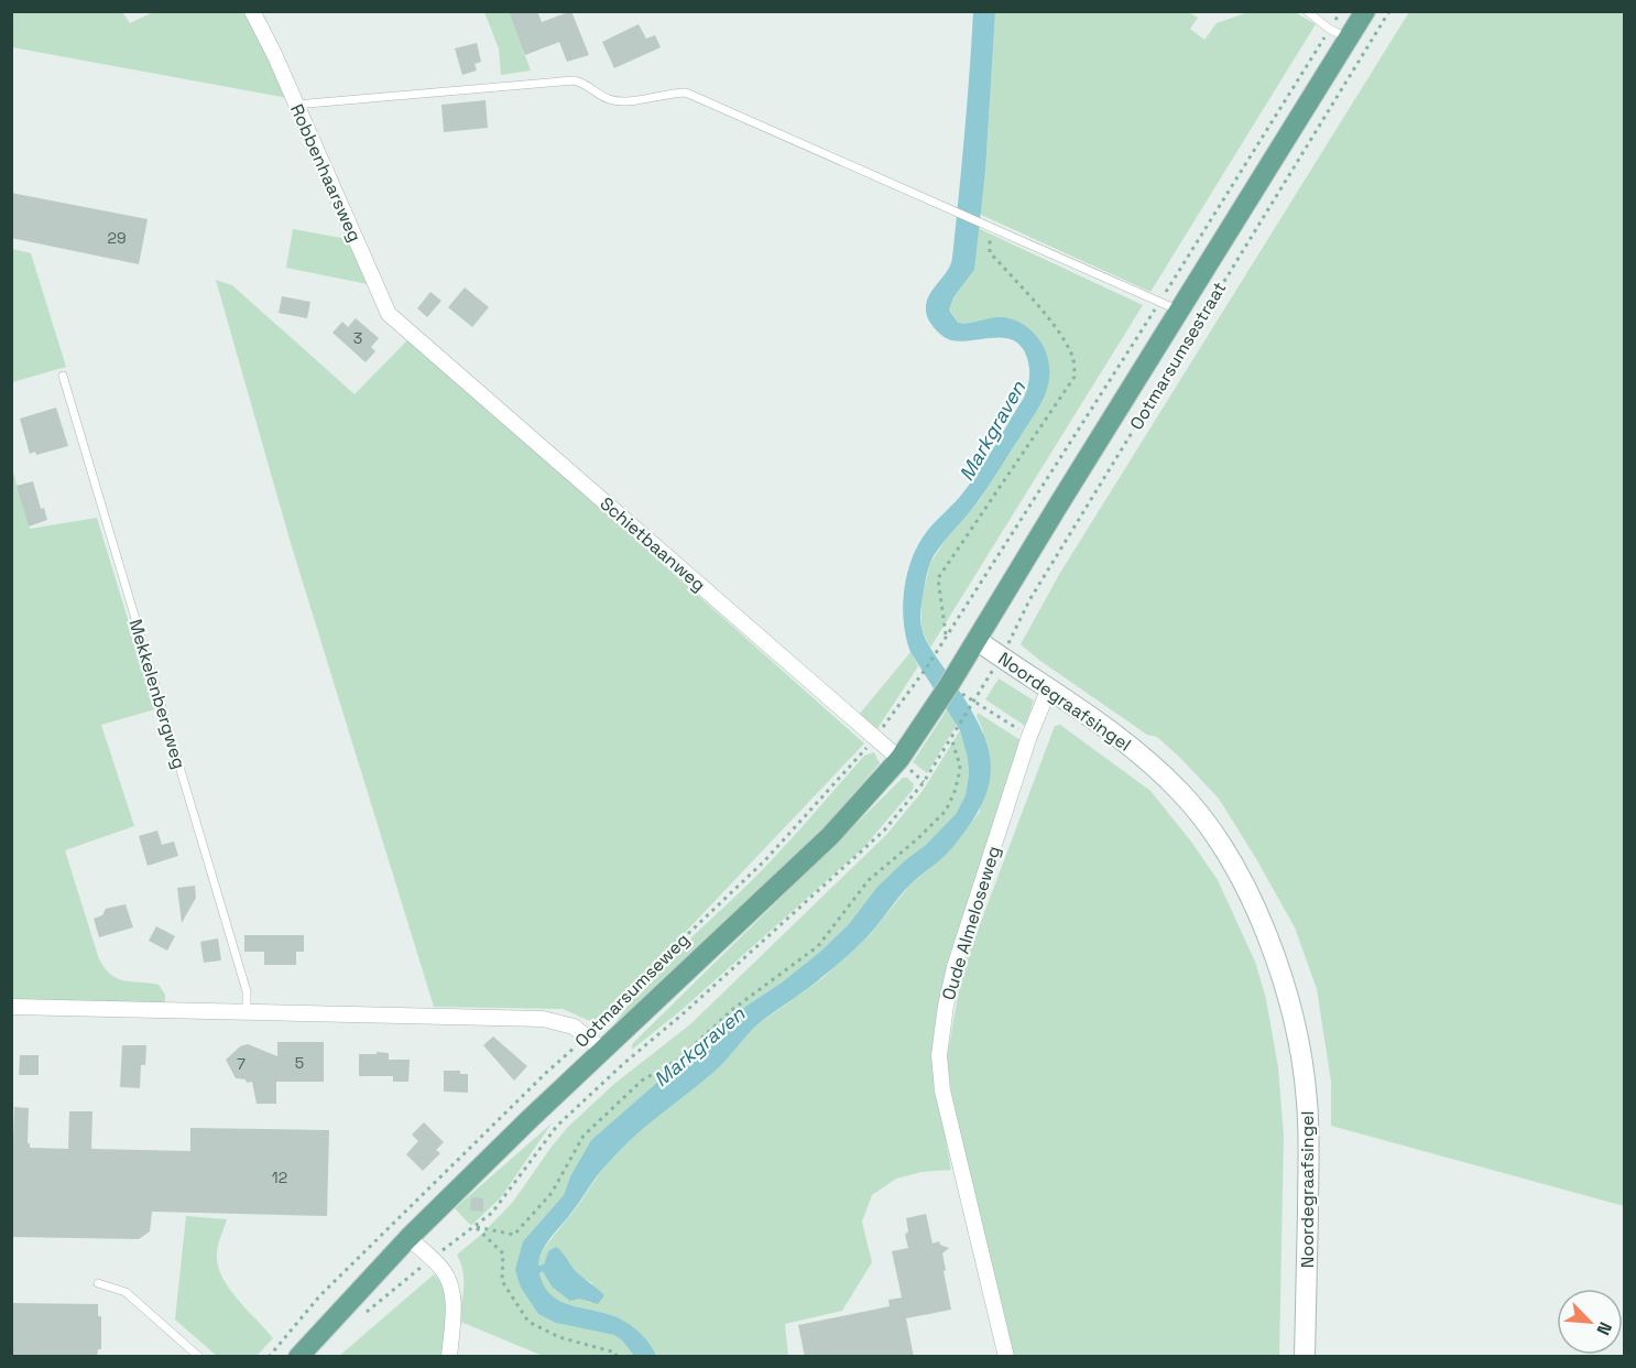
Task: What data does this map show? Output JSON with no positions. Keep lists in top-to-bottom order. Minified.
{"streets":{"main road":["Ootmarsumsestraat","Noordegraafsingel","Ootmarsumseweg"],"street":["Robbenhaarsweg","Schietbaanweg","Oude Almeloseweg"],"lane":["Mekkelenbergweg"]},"crossings":[["Robbenhaarsweg","Ootmarsumsestraat"],["Robbenhaarsweg","Schietbaanweg"],["Ootmarsumsestraat","Noordegraafsingel"],["Ootmarsumsestraat","Ootmarsumseweg"],["Schietbaanweg","Ootmarsumseweg"],["Noordegraafsingel","Oude Almeloseweg"]],"water":["Markgraven"],"house_numbers":["29","3","5","7","12"],"north":"bottom right"}
